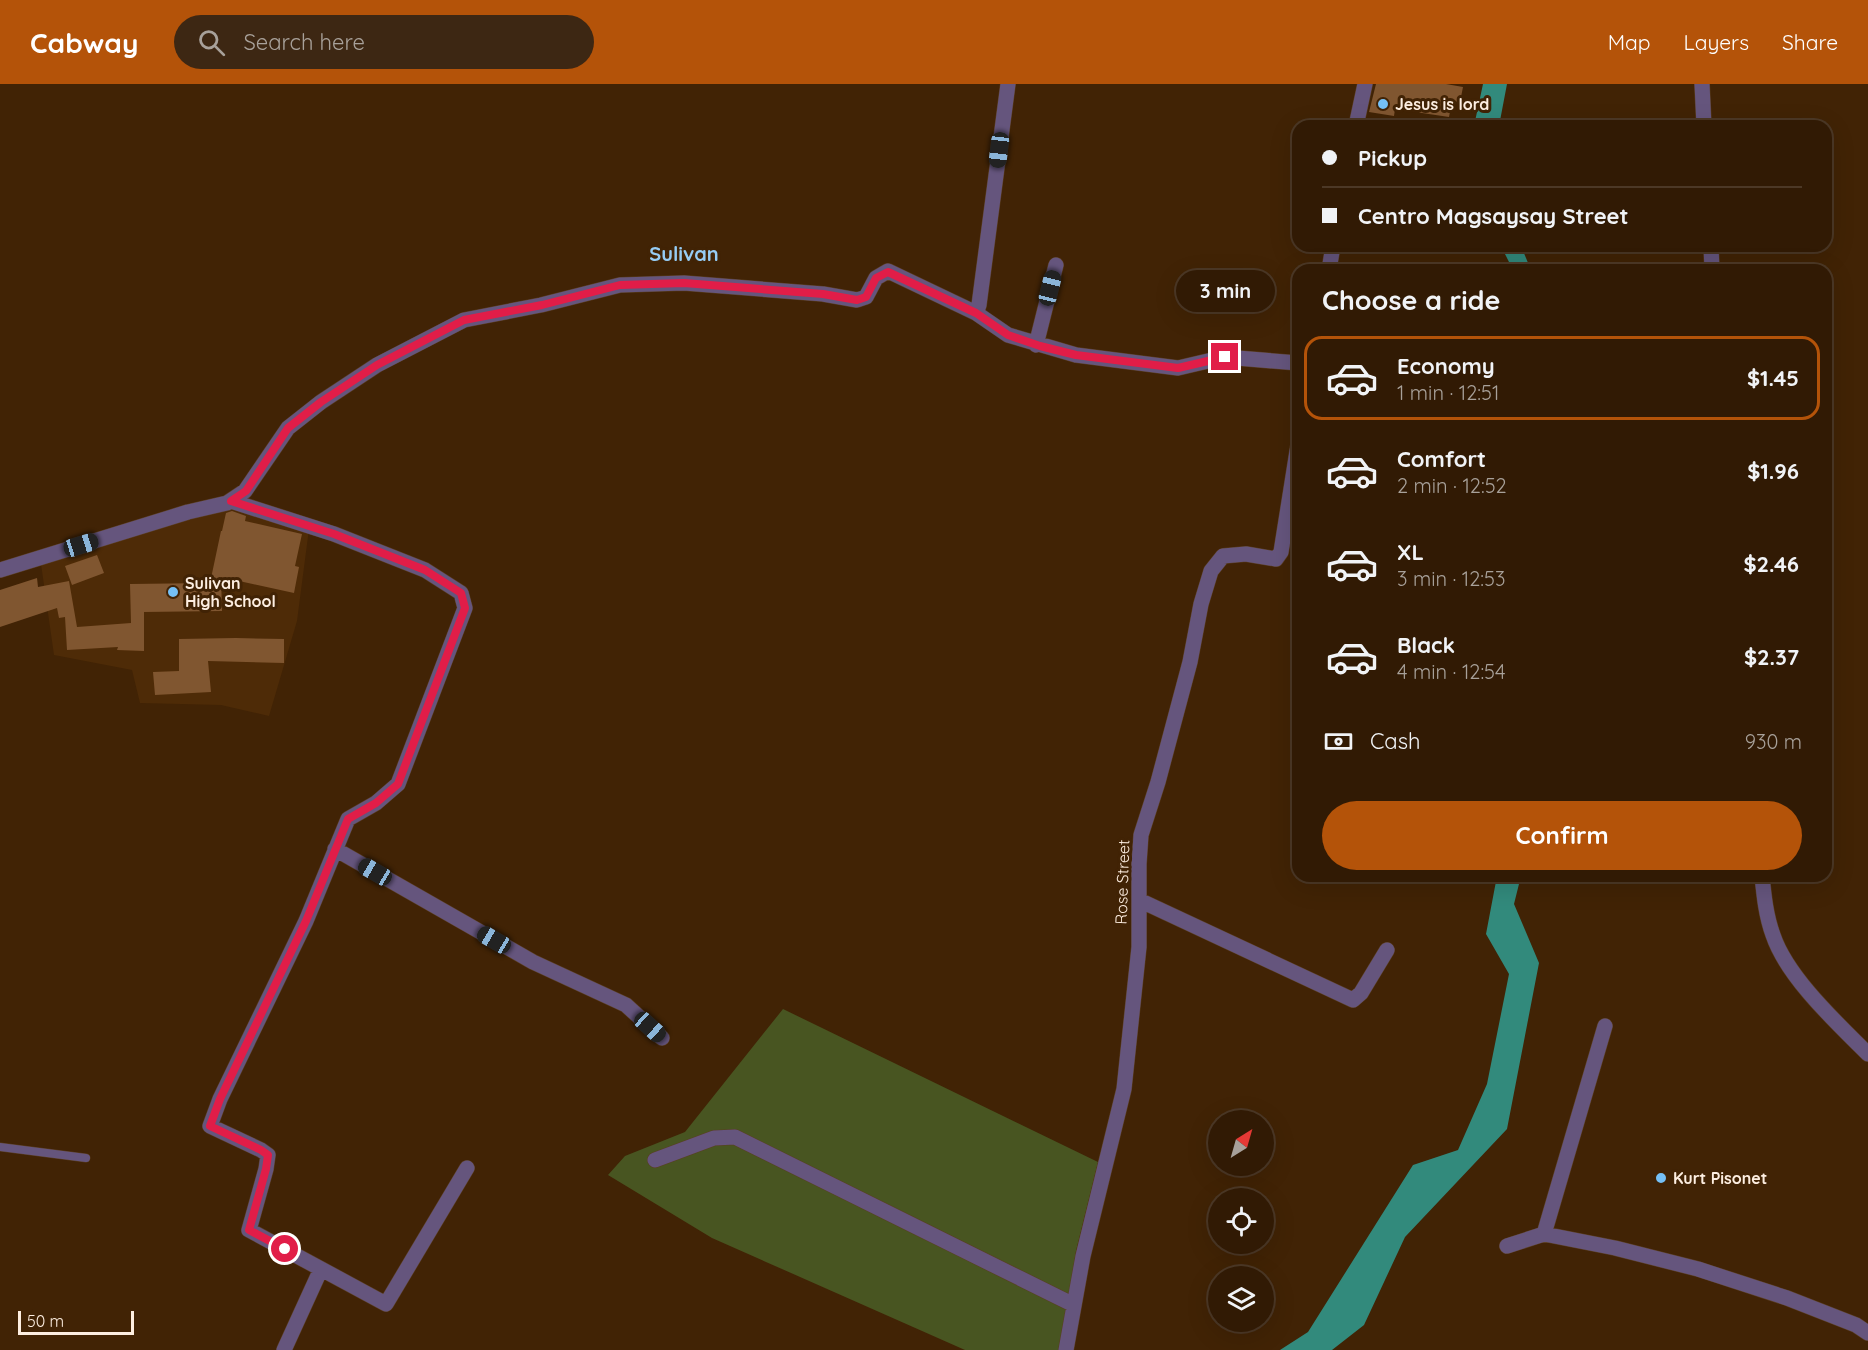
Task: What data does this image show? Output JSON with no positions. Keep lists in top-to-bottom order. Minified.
{"streets":{"street":["Rose Street"]},"districts":["Sulivan"],"places":["Jesus is lord","Sulivan High School","Kurt Pisonet"],"scale_bar":"50 m","north":"top right","page":{"header":"Cabway","search":"Search here","nav":["Map","Layers","Share"],"banner":["Pickup","Centro Magsaysay Street"],"heading":"Choose a ride","bubble":"3 min","list":[{"name":"Economy","note":"1 min · 12:51","value":"$1.45"},{"name":"Comfort","note":"2 min · 12:52","value":"$1.96"},{"name":"XL","note":"3 min · 12:53","value":"$2.46"},{"name":"Black","note":"4 min · 12:54","value":"$2.37"}],"pay":["Cash","930 m"],"buttons":"Confirm","scale":"50 m"}}
